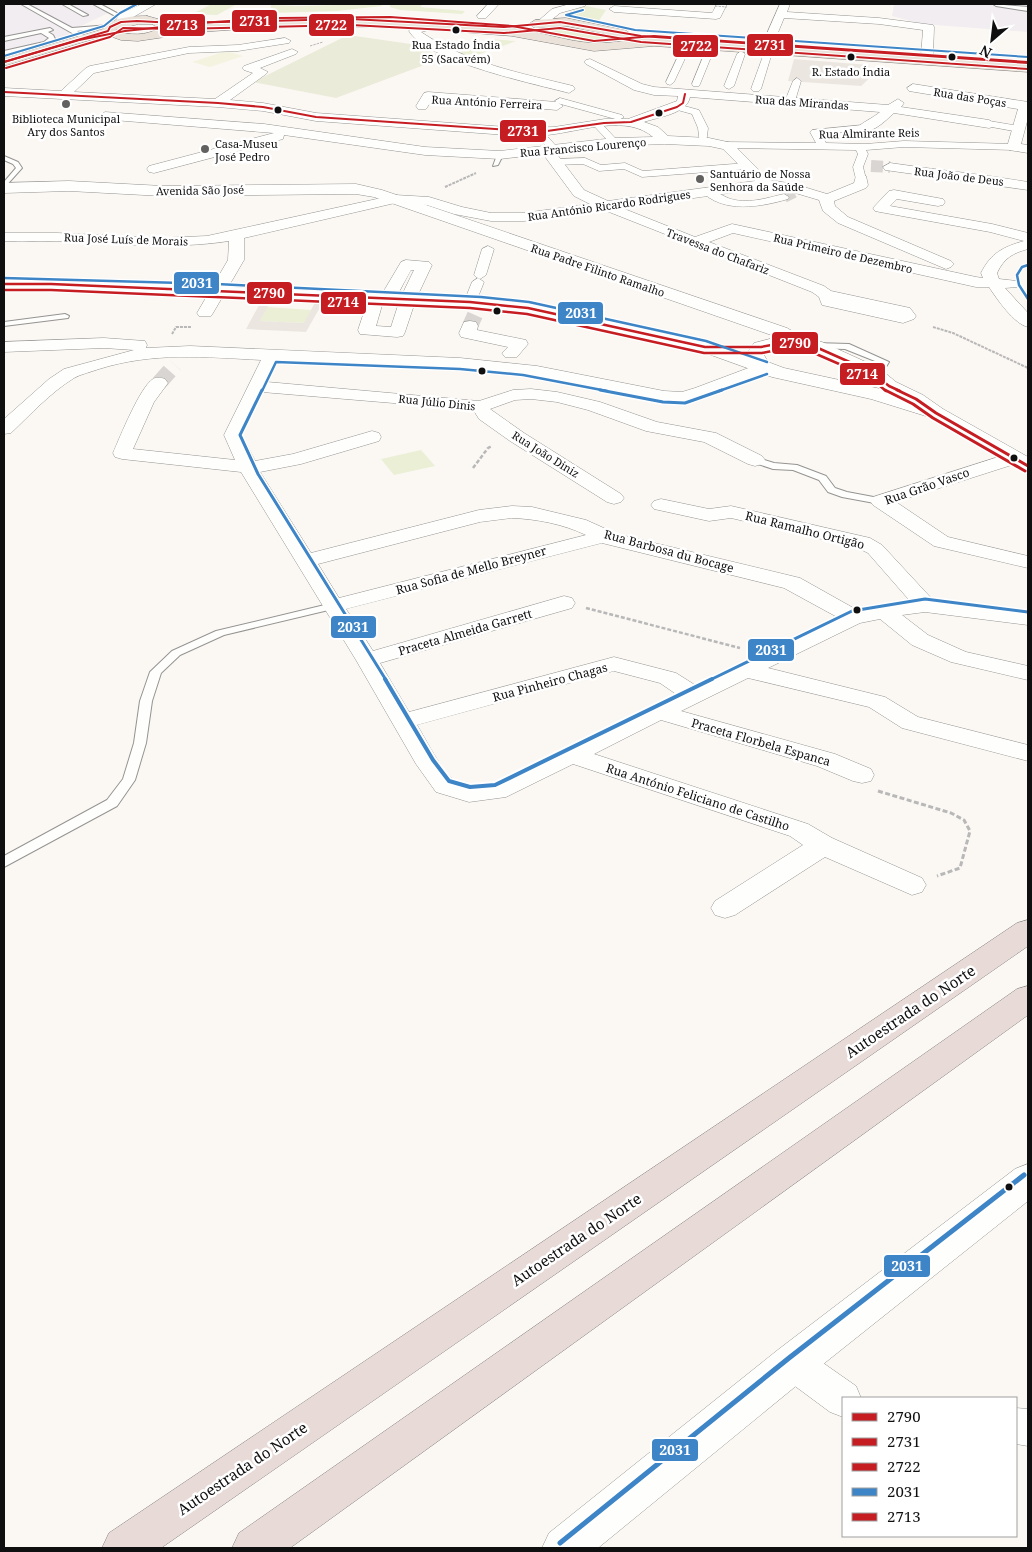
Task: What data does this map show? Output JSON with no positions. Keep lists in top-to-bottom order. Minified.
{"streets":{"highway":["Autoestrada do Norte"],"street":["Rua das Poças","Rua António Ferreira","Rua das Mirandas","Rua Almirante Reis","Rua Francisco Lourenço","Rua João de Deus","Avenida São José","Rua António Ricardo Rodrigues","Rua José Luís de Morais","Travessa do Chafariz","Rua Primeiro de Dezembro","Rua Padre Filinto Ramalho","Rua Júlio Dinis","Rua João Diniz","Rua Grão Vasco","Rua Ramalho Ortigão","Rua Barbosa du Bocage","Rua Sofia de Mello Breyner","Praceta Almeida Garrett","Rua Pinheiro Chagas","Praceta Florbela Espanca","Rua António Feliciano de Castilho"]},"crossings":[["Rua Almirante Reis","Rua Francisco Lourenço"],["Rua Francisco Lourenço","Travessa do Chafariz"],["Avenida São José","Rua António Ricardo Rodrigues"],["Avenida São José","Rua José Luís de Morais"],["Avenida São José","Rua Padre Filinto Ramalho"],["Rua António Ricardo Rodrigues","Rua José Luís de Morais"],["Rua António Ricardo Rodrigues","Travessa do Chafariz"],["Rua António Ricardo Rodrigues","Rua Padre Filinto Ramalho"],["Rua José Luís de Morais","Rua Padre Filinto Ramalho"],["Travessa do Chafariz","Rua Primeiro de Dezembro"],["Rua Júlio Dinis","Rua João Diniz"],["Rua Barbosa du Bocage","Rua Sofia de Mello Breyner"]],"places":["Rua Estado Índia 55 (Sacavém)","R. Estado Índia","Biblioteca Municipal Ary dos Santos","Casa-Museu José Pedro","Santuário de Nossa Senhora da Saúde"],"lines":["transit line 2031","transit line 2713","transit line 2731","transit line 2722","transit line 2790","transit line 2714"],"legend":["2790","2731","2722","2031","2713"],"north":"bottom left"}
